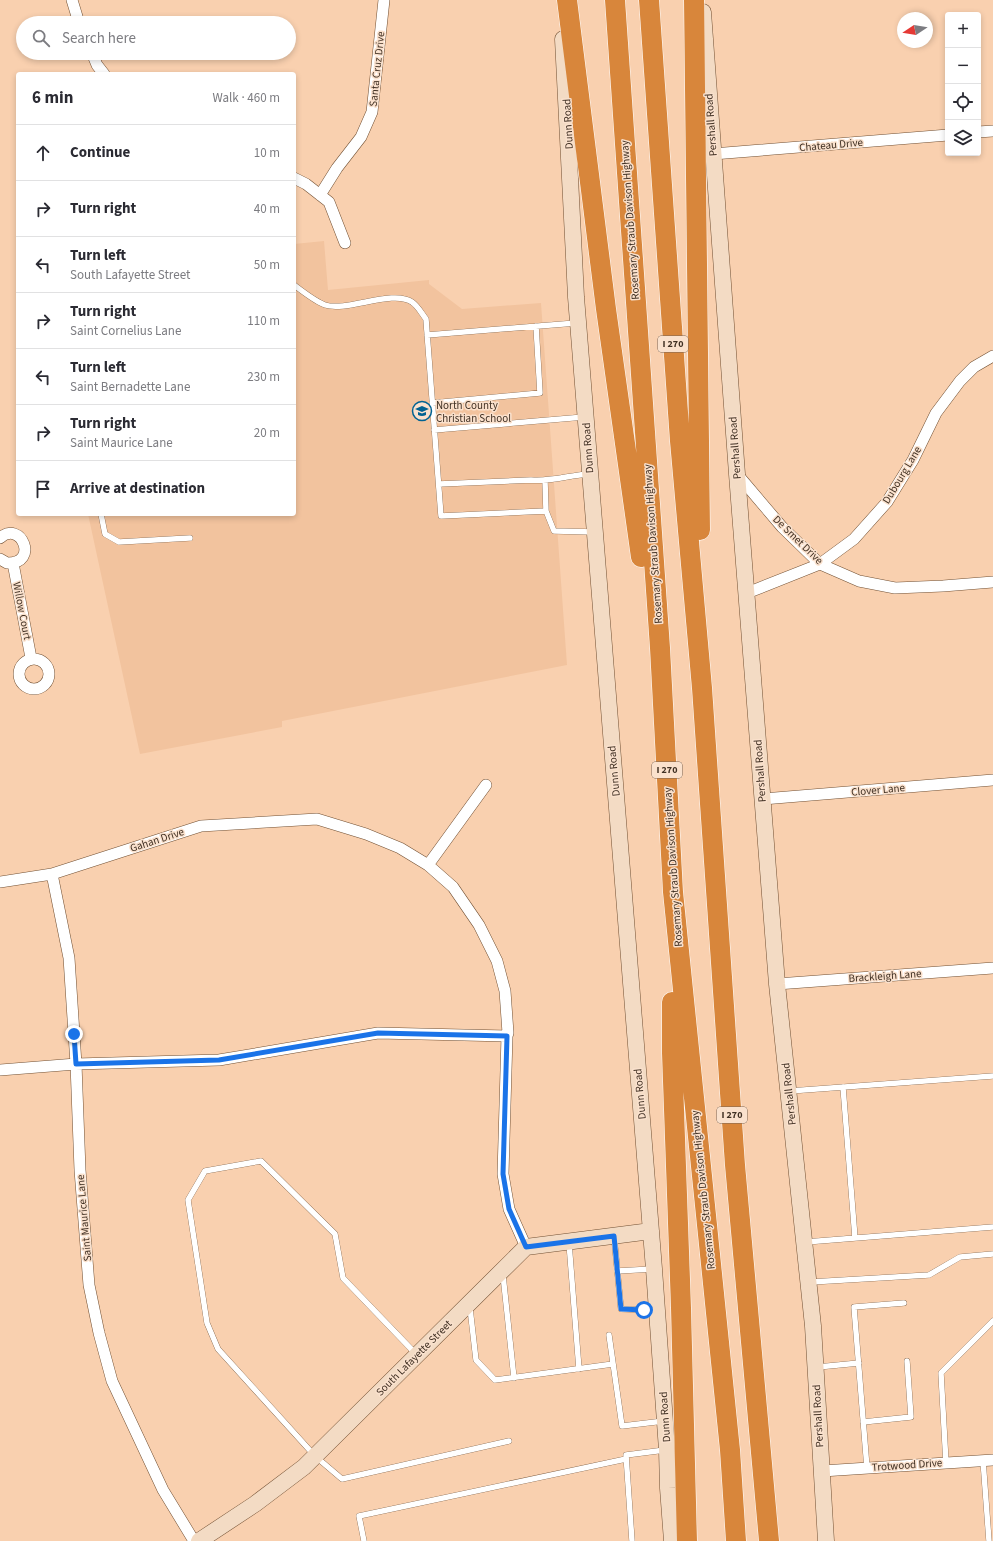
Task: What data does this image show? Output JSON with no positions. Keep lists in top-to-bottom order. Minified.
{"streets":{"highway":["Rosemary Straub Davison Highway","I 270"],"street":["Santa Cruz Drive","Dunn Road","Pershall Road","Chateau Drive","Dubourg Lane","De Smet Drive","Willow Court","Clover Lane","Gahan Drive","Brackleigh Lane","Saint Maurice Lane","South Lafayette Street","Trotwood Drive"]},"crossings":[["Pershall Road","Chateau Drive"],["Pershall Road","Dubourg Lane"],["Pershall Road","De Smet Drive"],["Pershall Road","Clover Lane"],["Pershall Road","Brackleigh Lane"],["Pershall Road","Trotwood Drive"],["Dubourg Lane","De Smet Drive"],["Gahan Drive","Saint Maurice Lane"]],"places":{"school or university":["North County Christian School"]},"north":"left","page":{"map_buttons":["+","−"],"search":"Search here","heading":["6 min","Walk · 460 m"],"list":[["Continue","10 m"],["Turn right","40 m"],["Turn left","South Lafayette Street","50 m"],["Turn right","Saint Cornelius Lane","110 m"],["Turn left","Saint Bernadette Lane","230 m"],["Turn right","Saint Maurice Lane","20 m"],"Arrive at destination"]}}
